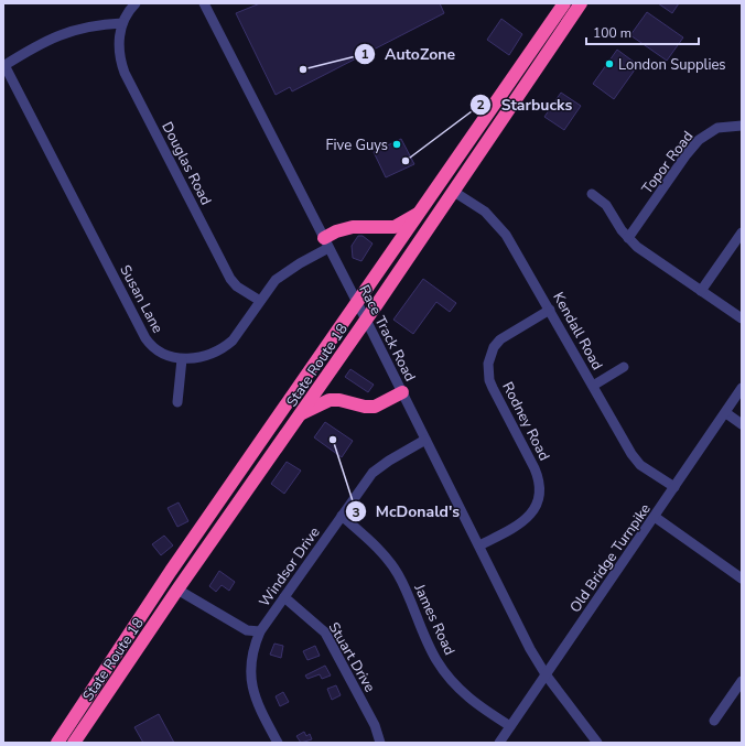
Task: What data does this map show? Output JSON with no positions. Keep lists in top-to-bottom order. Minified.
{"streets":{"highway":["State Route 18"],"street":["Topor Road","Douglas Road","Susan Lane","Kendall Road","Race Track Road","Rodney Road","Old Bridge Turnpike","Windsor Drive","James Road","Stuart Drive"]},"crossings":[["Douglas Road","Susan Lane"],["Susan Lane","Race Track Road"],["Kendall Road","State Route 18"],["Kendall Road","Rodney Road"],["Kendall Road","Old Bridge Turnpike"],["Race Track Road","State Route 18"],["Race Track Road","Rodney Road"],["Race Track Road","Old Bridge Turnpike"],["Race Track Road","Windsor Drive"],["Old Bridge Turnpike","James Road"],["Windsor Drive","James Road"],["Windsor Drive","Stuart Drive"]],"places":["London Supplies","AutoZone","Five Guys","Starbucks","McDonald's"],"scale_bar":"100 m"}
